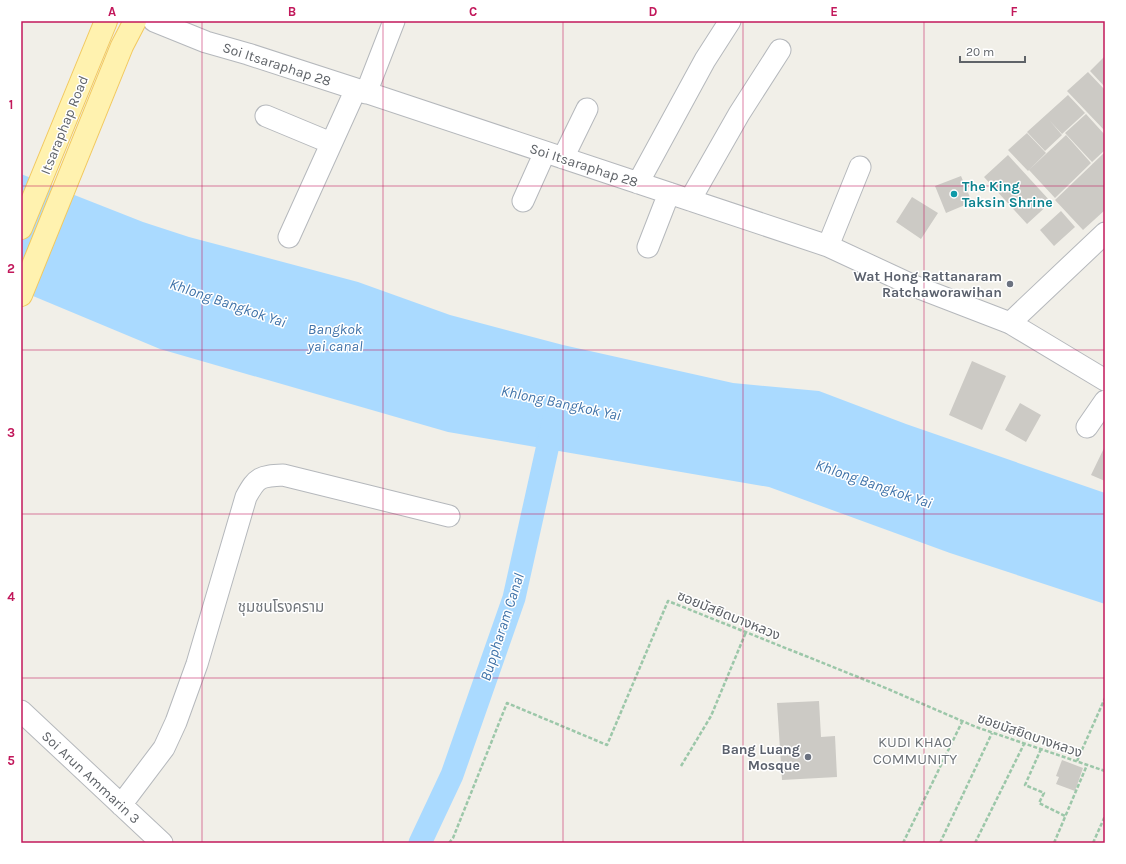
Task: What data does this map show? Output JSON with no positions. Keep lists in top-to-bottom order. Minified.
{"streets":{"main road":["Itsaraphap Road"],"street":["Soi Itsaraphap 28","Soi Arun Ammarin 3"],"path":["ซอยมัสยิดบางหลวง"]},"districts":["ชุมชนโรงคราม","KUDI KHAO COMMUNITY"],"water":["Khlong Bangkok Yai","Bangkok yai canal","Buppharam Canal"],"places":["The King Taksin Shrine","Wat Hong Rattanaram Ratchaworawihan","Bang Luang Mosque"],"scale_bar":"20 m","grid":{"columns":["A","B","C","D","E","F"],"rows":["1","2","3","4","5"]}}
